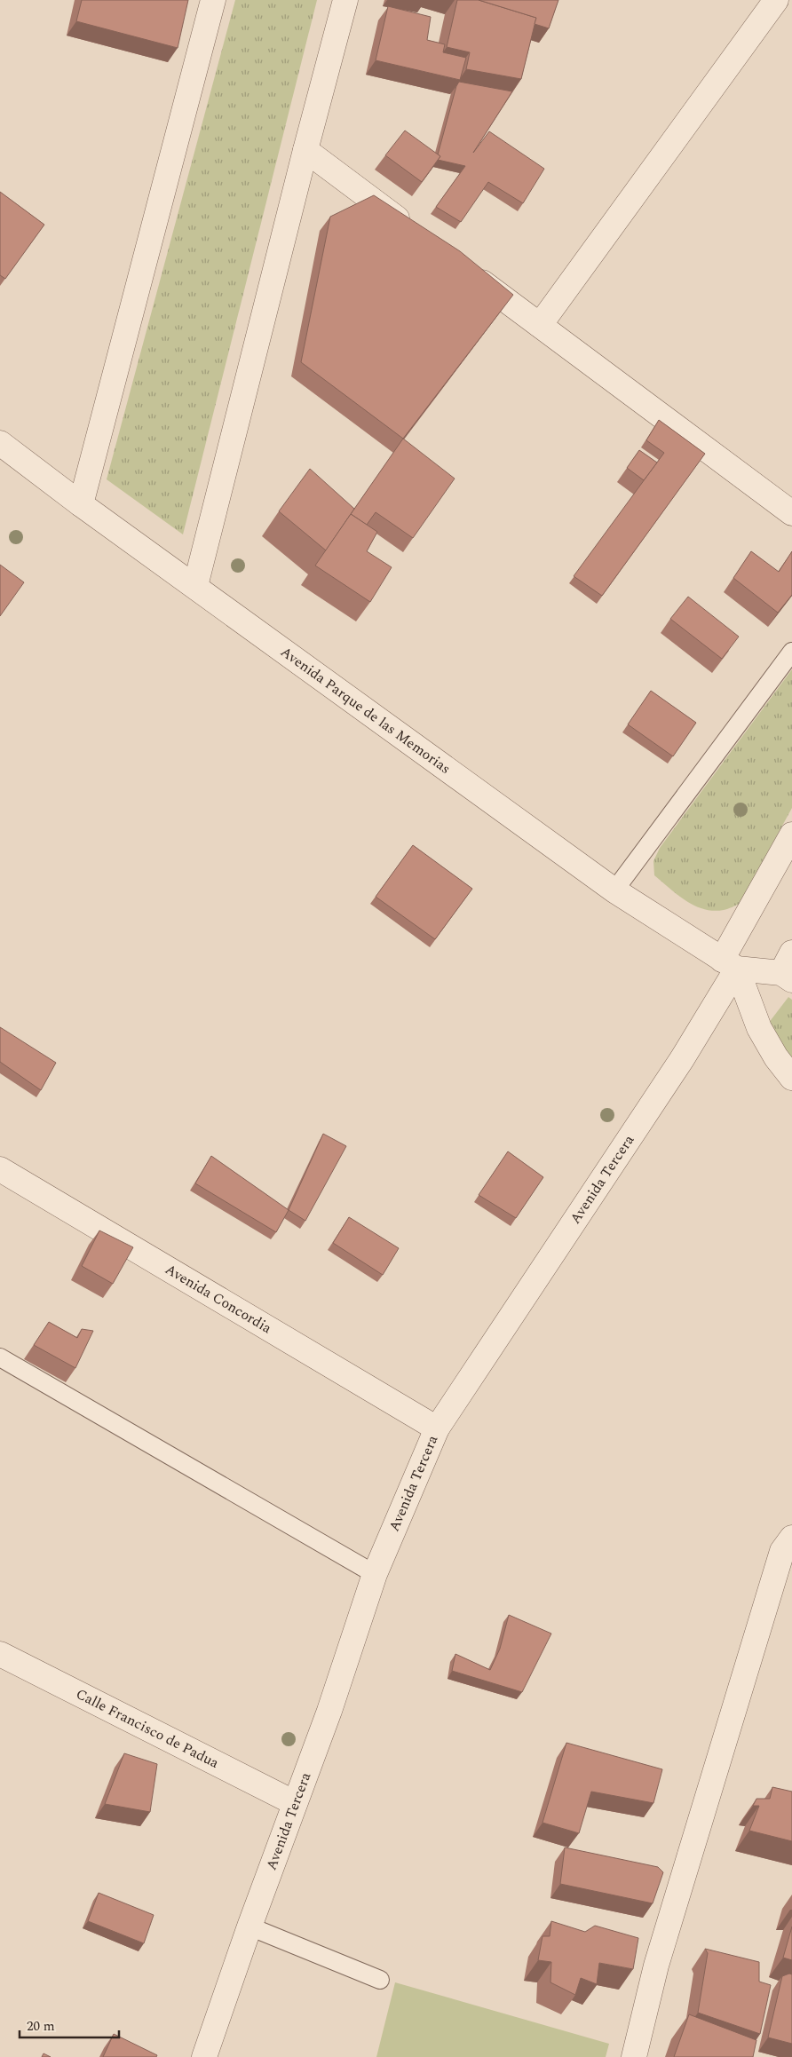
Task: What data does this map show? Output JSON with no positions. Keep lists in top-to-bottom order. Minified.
{"streets":{"street":["Avenida Parque de las Memorias","Avenida Tercera","Avenida Concordia","Calle Francisco de Padua"]},"crossings":[["Avenida Parque de las Memorias","Avenida Tercera"],["Avenida Tercera","Avenida Concordia"],["Avenida Tercera","Calle Francisco de Padua"]],"scale_bar":"20 m"}
